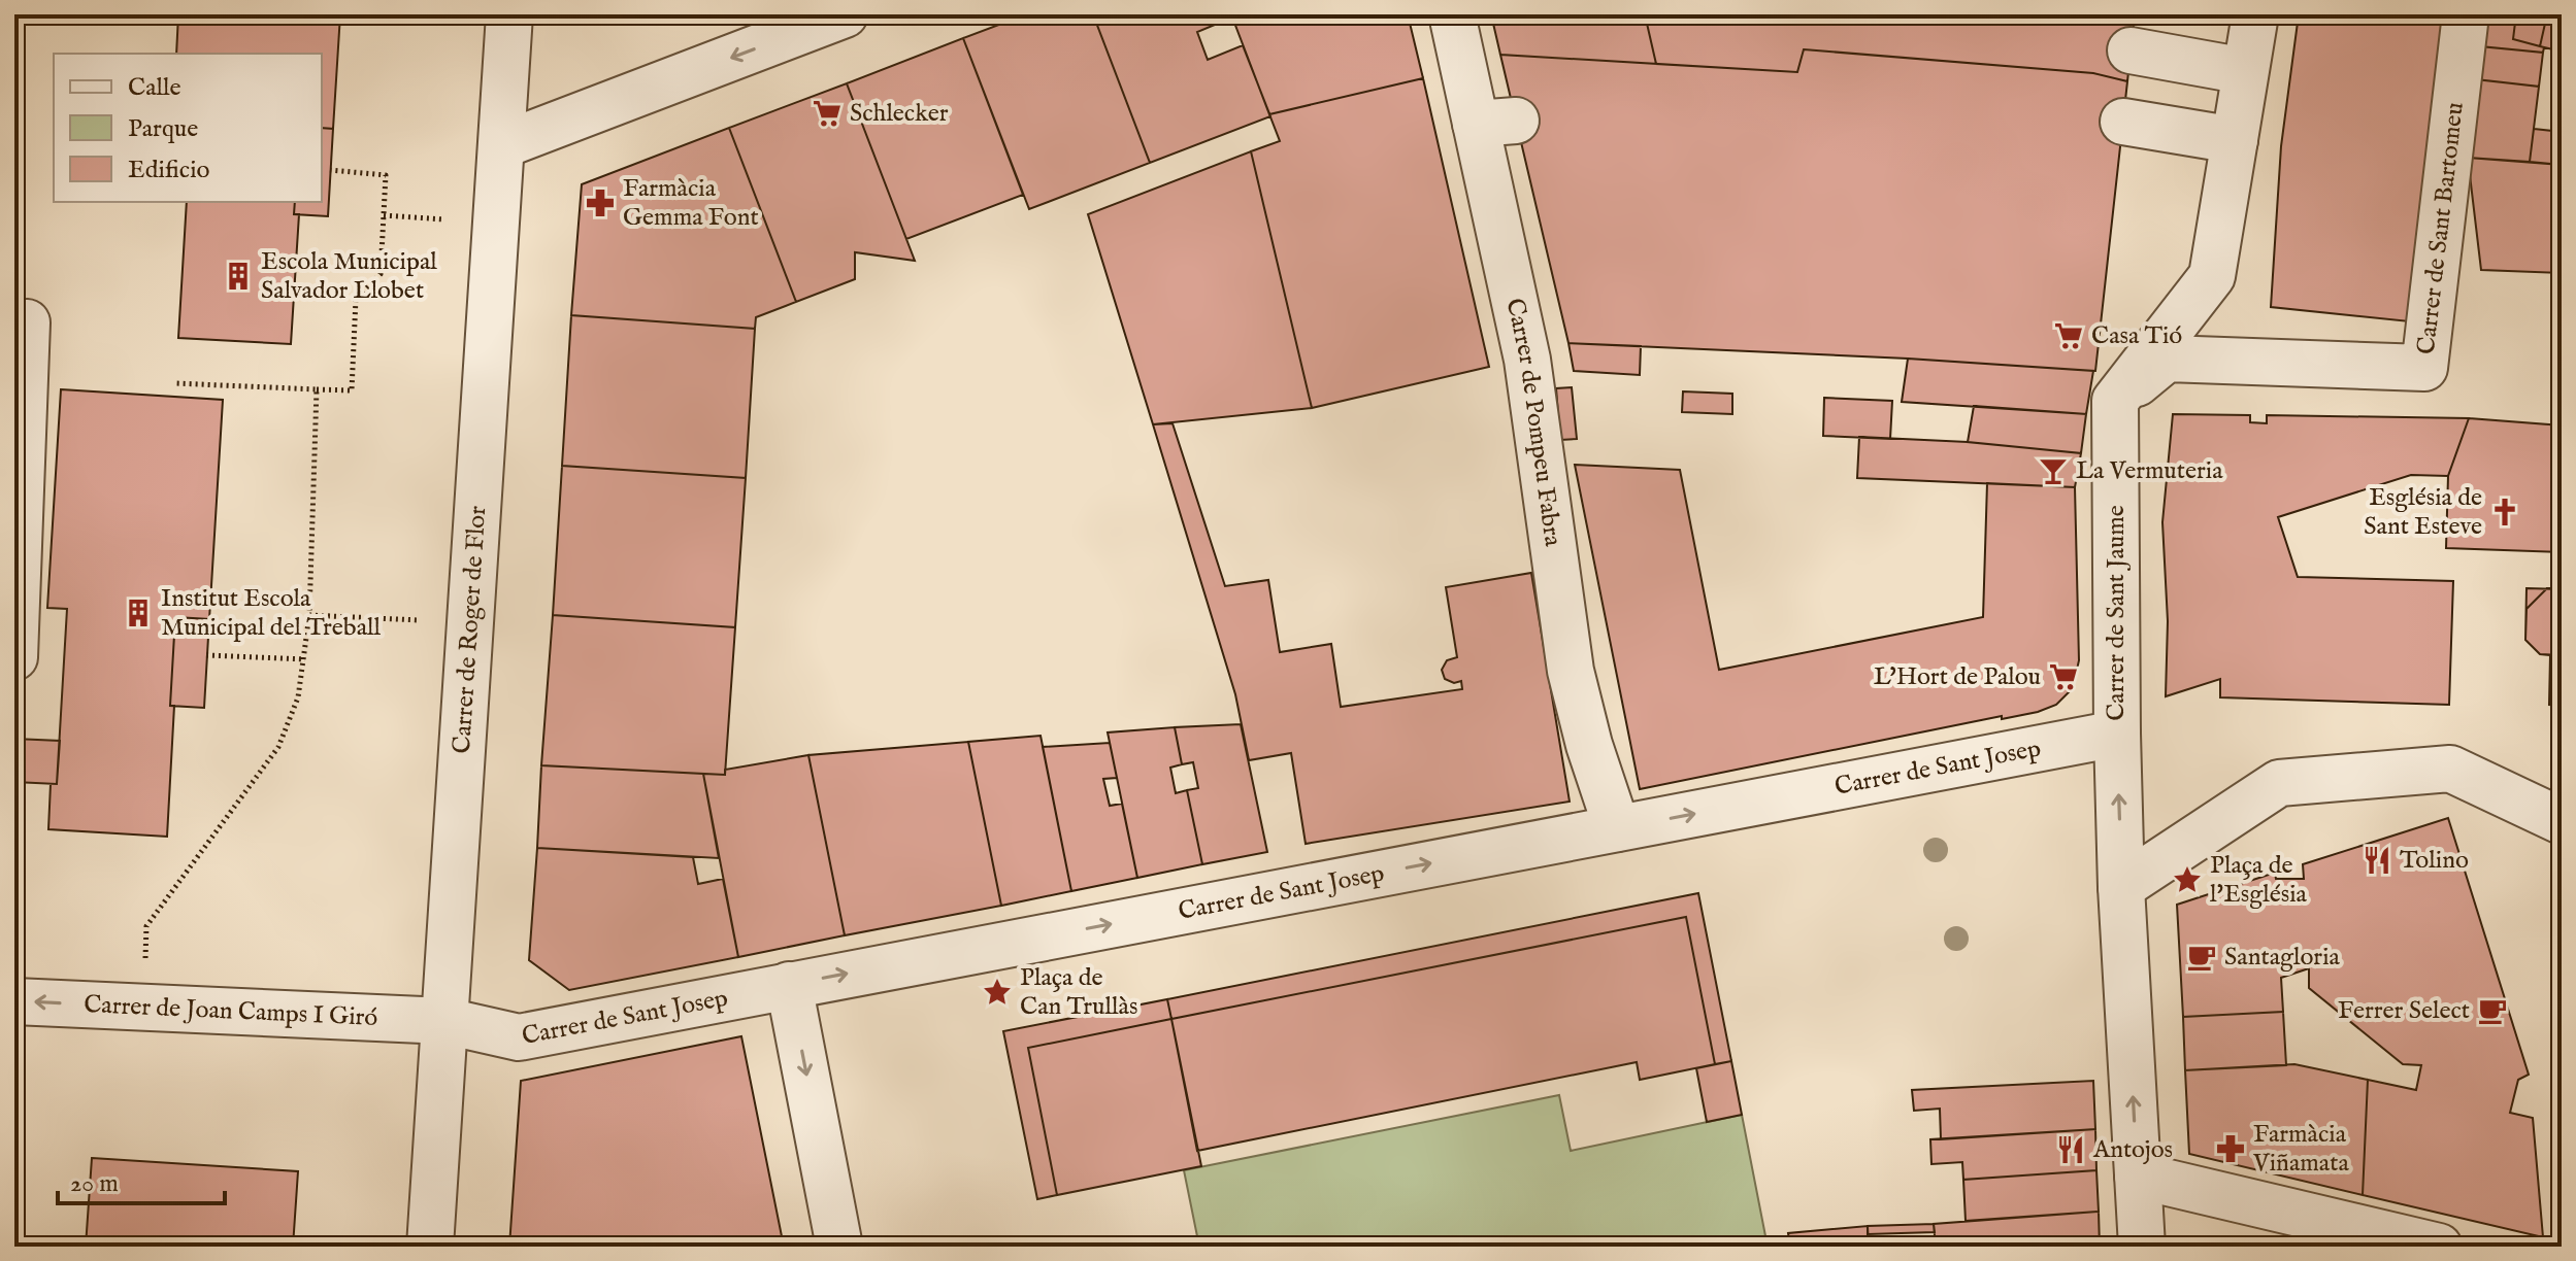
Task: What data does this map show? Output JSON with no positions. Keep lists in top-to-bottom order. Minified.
{"streets":{"street":["Carrer de Sant Bartomeu","Carrer de Pompeu Fabra","Carrer de Sant Jaume","Carrer de Roger de Flor","Carrer de Sant Josep","Carrer de Joan Camps I Giró"]},"crossings":[["Carrer de Sant Bartomeu","Carrer de Sant Jaume"],["Carrer de Pompeu Fabra","Carrer de Sant Josep"],["Carrer de Sant Jaume","Carrer de Sant Josep"],["Carrer de Roger de Flor","Carrer de Sant Josep"],["Carrer de Roger de Flor","Carrer de Joan Camps I Giró"],["Carrer de Sant Josep","Carrer de Joan Camps I Giró"]],"one_way":["Carrer de Sant Jaume","Carrer de Sant Josep"],"places":{"supermarket":["Schlecker","Casa Tió","L'Hort de Palou"],"pharmacy":["Farmàcia Gemma Font","Farmàcia Viñamata"],"building":["Escola Municipal Salvador Llobet","Institut Escola Municipal del Treball"],"bar":["La Vermuteria"],"church":["Església de Sant Esteve"],"restaurant":["Tolino","Antojos"],"place":["Plaça de l'Església","Plaça de Can Trullàs"],"cafe":["Santagloria","Ferrer Select"]},"legend":["Calle","Parque","Edificio"],"scale_bar":"20 m"}
